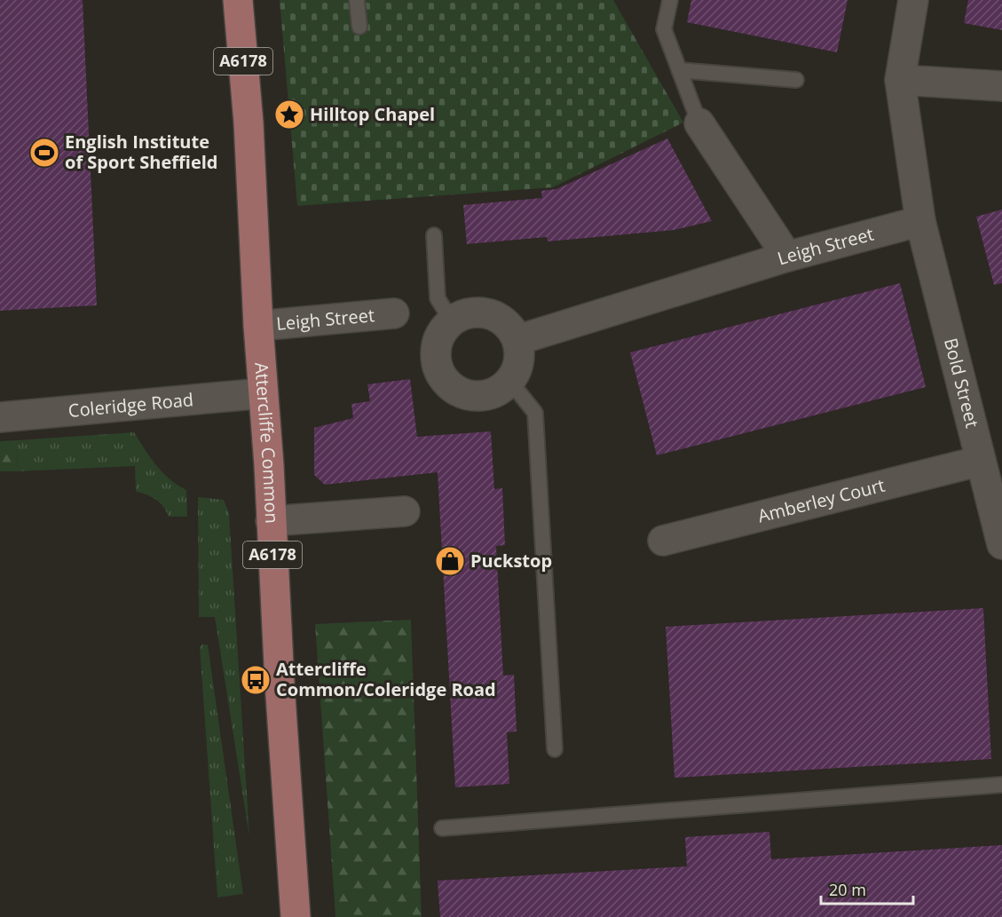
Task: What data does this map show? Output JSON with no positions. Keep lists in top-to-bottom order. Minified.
{"streets":{"main road":["A6178","Attercliffe Common"],"street":["Leigh Street","Bold Street","Coleridge Road","Amberley Court"]},"crossings":[["Leigh Street","Bold Street"],["Leigh Street","Attercliffe Common"],["Bold Street","Amberley Court"],["Coleridge Road","Attercliffe Common"]],"places":{"place":["Hilltop Chapel"],"sports":["English Institute of Sport Sheffield"],"shop":["Puckstop"],"bus stop":["Attercliffe Common/Coleridge Road"]},"scale_bar":"20 m"}
